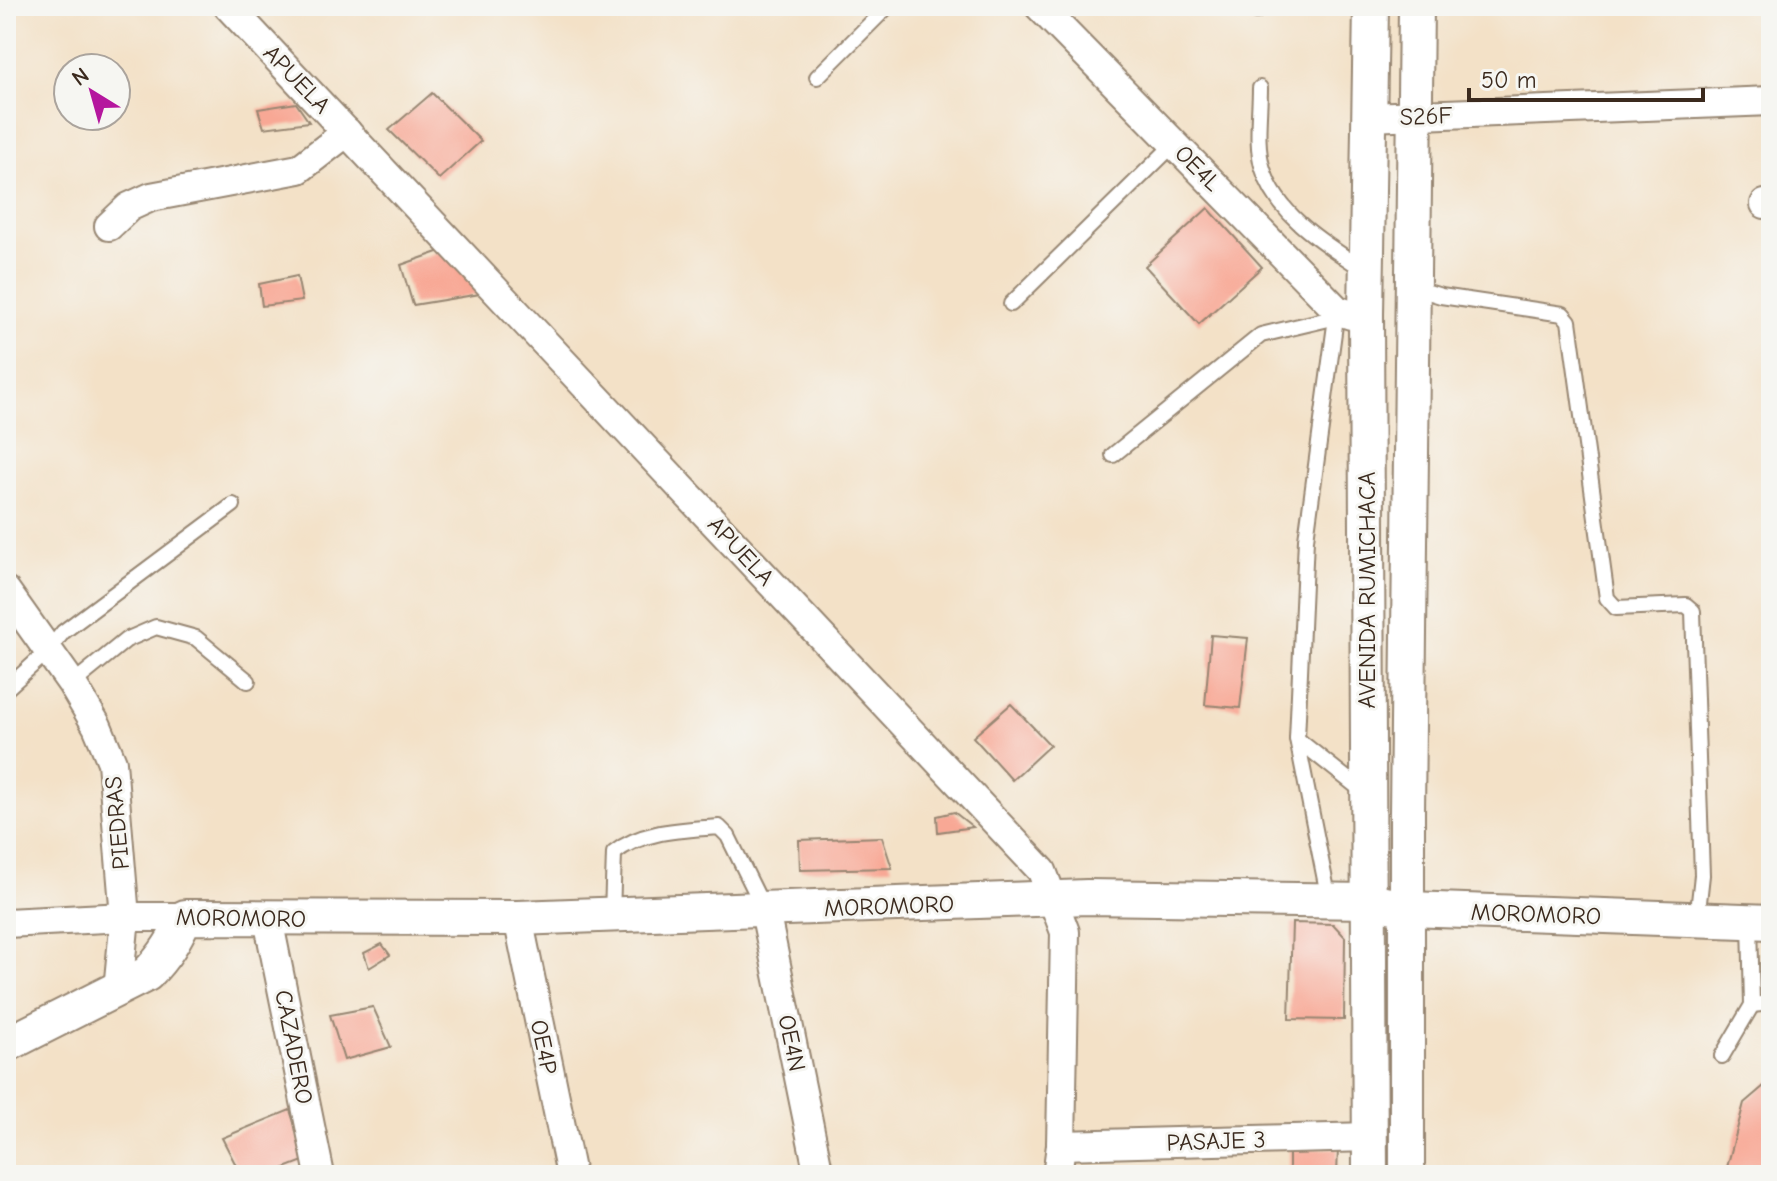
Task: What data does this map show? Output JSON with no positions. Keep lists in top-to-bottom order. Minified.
{"streets":{"street":["APUELA","S26F","OE4L","AVENIDA RUMICHACA","PIEDRAS","MOROMORO","OE4N","CAZADERO","OE4P","PASAJE 3"]},"crossings":[["APUELA","MOROMORO"],["APUELA","PASAJE 3"],["S26F","AVENIDA RUMICHACA"],["OE4L","AVENIDA RUMICHACA"],["AVENIDA RUMICHACA","MOROMORO"],["AVENIDA RUMICHACA","PASAJE 3"],["PIEDRAS","MOROMORO"],["MOROMORO","OE4N"],["MOROMORO","CAZADERO"],["MOROMORO","OE4P"]],"scale_bar":"50 m","north":"top left"}
